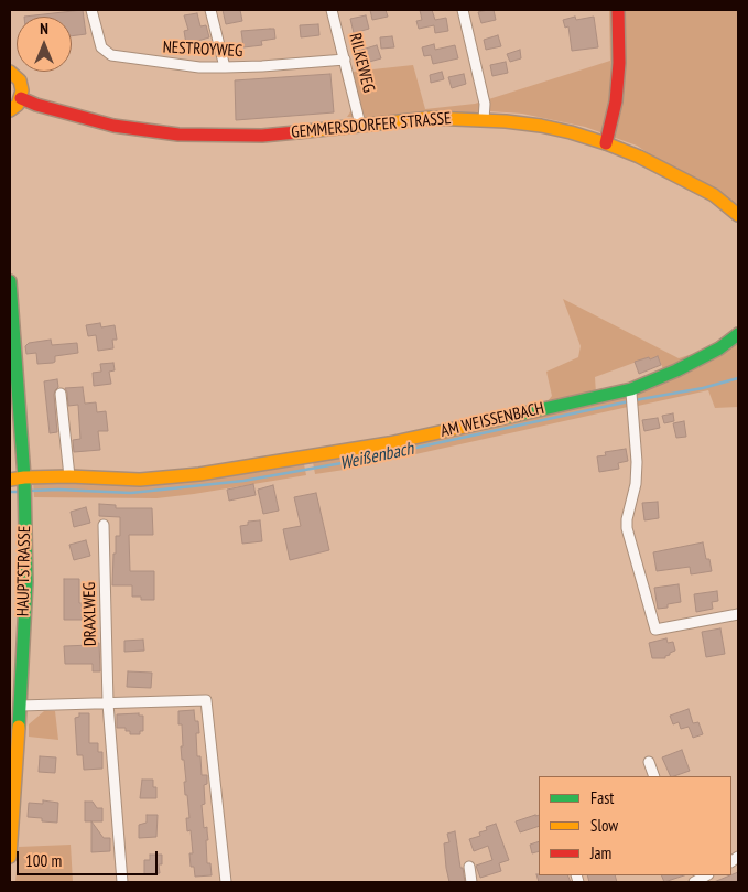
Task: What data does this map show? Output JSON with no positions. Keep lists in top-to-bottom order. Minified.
{"streets":{"main road":["GEMMERSDORFER STRASSE","AM WEISSENBACH","HAUPTSTRASSE"],"street":["NESTROYWEG","RILKEWEG","DRAXLWEG"]},"crossings":[["NESTROYWEG","RILKEWEG"],["RILKEWEG","GEMMERSDORFER STRASSE"],["AM WEISSENBACH","HAUPTSTRASSE"]],"water":["Weißenbach"],"legend":["Fast","Slow","Jam"],"scale_bar":"100 m","north":"top"}
